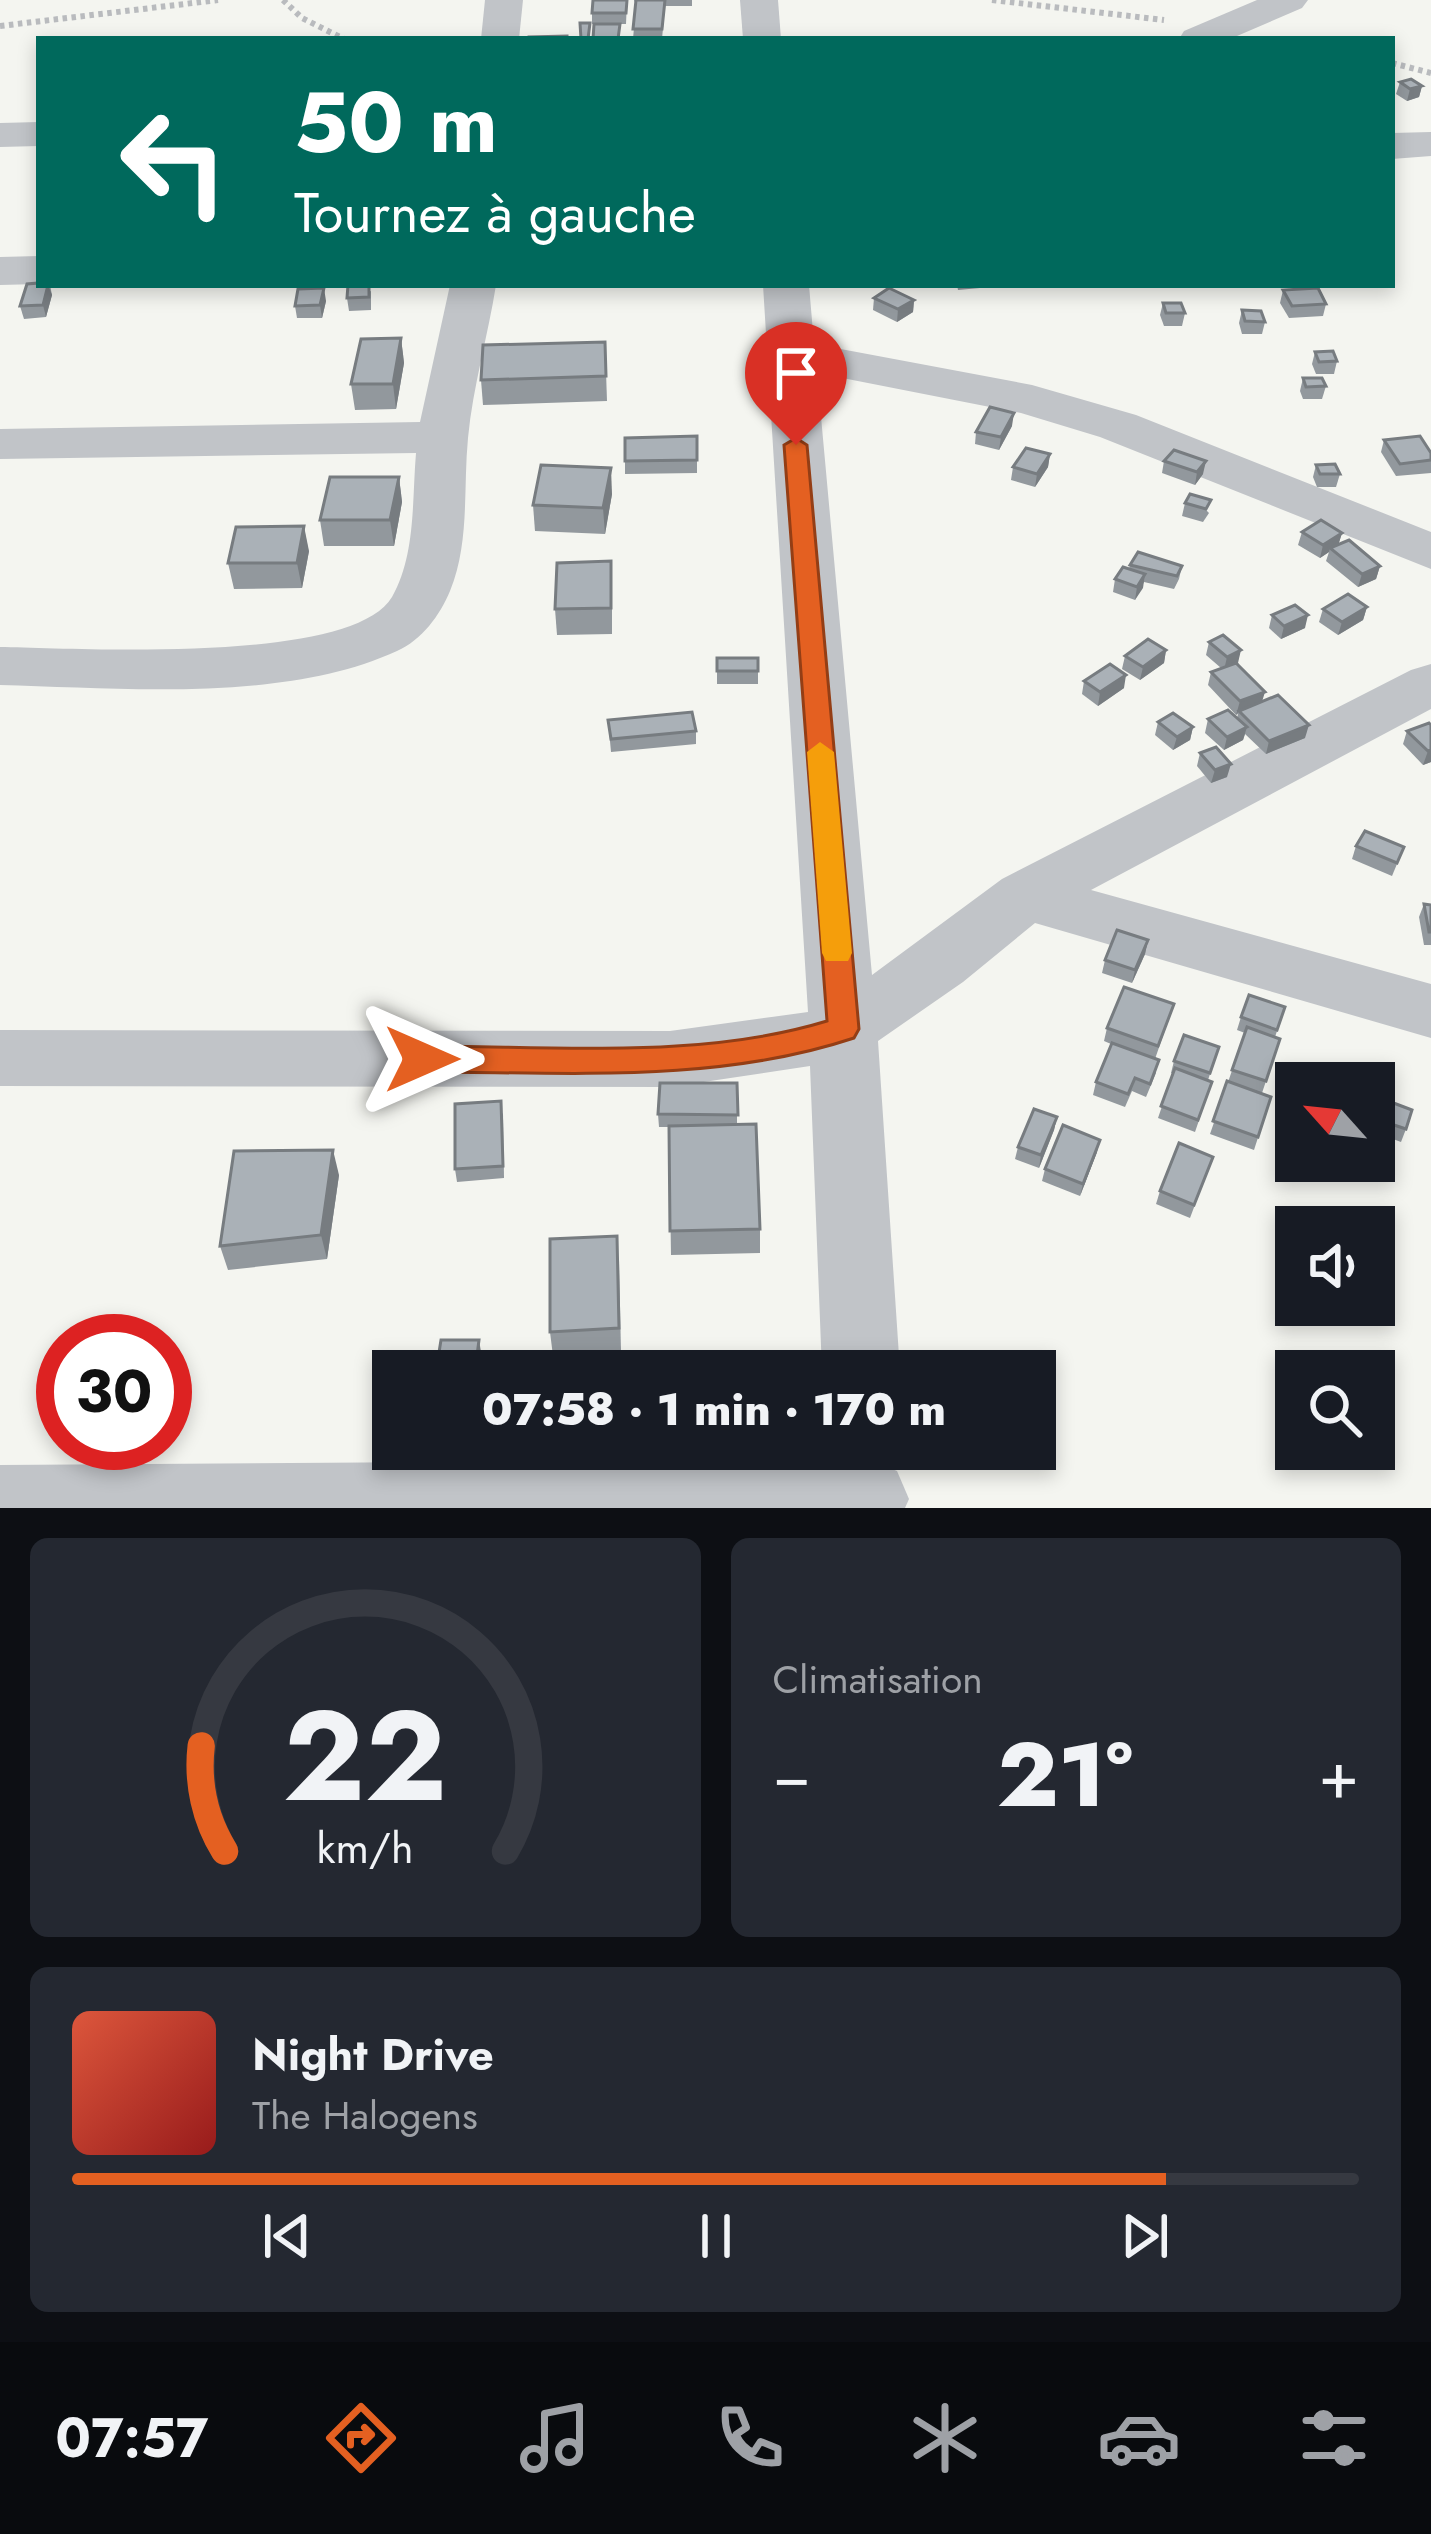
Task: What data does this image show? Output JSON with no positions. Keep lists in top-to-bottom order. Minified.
{"north":"top left","page":{"turn":["50 m","Tournez à gauche"],"limit":"30","trip":"07:58 · 1 min · 170 m","tile":"Climatisation","heat":["−","21°","+"],"song":["Night Drive","The Halogens"],"tabs":"07:57","gauge":["22","km/h"]}}
